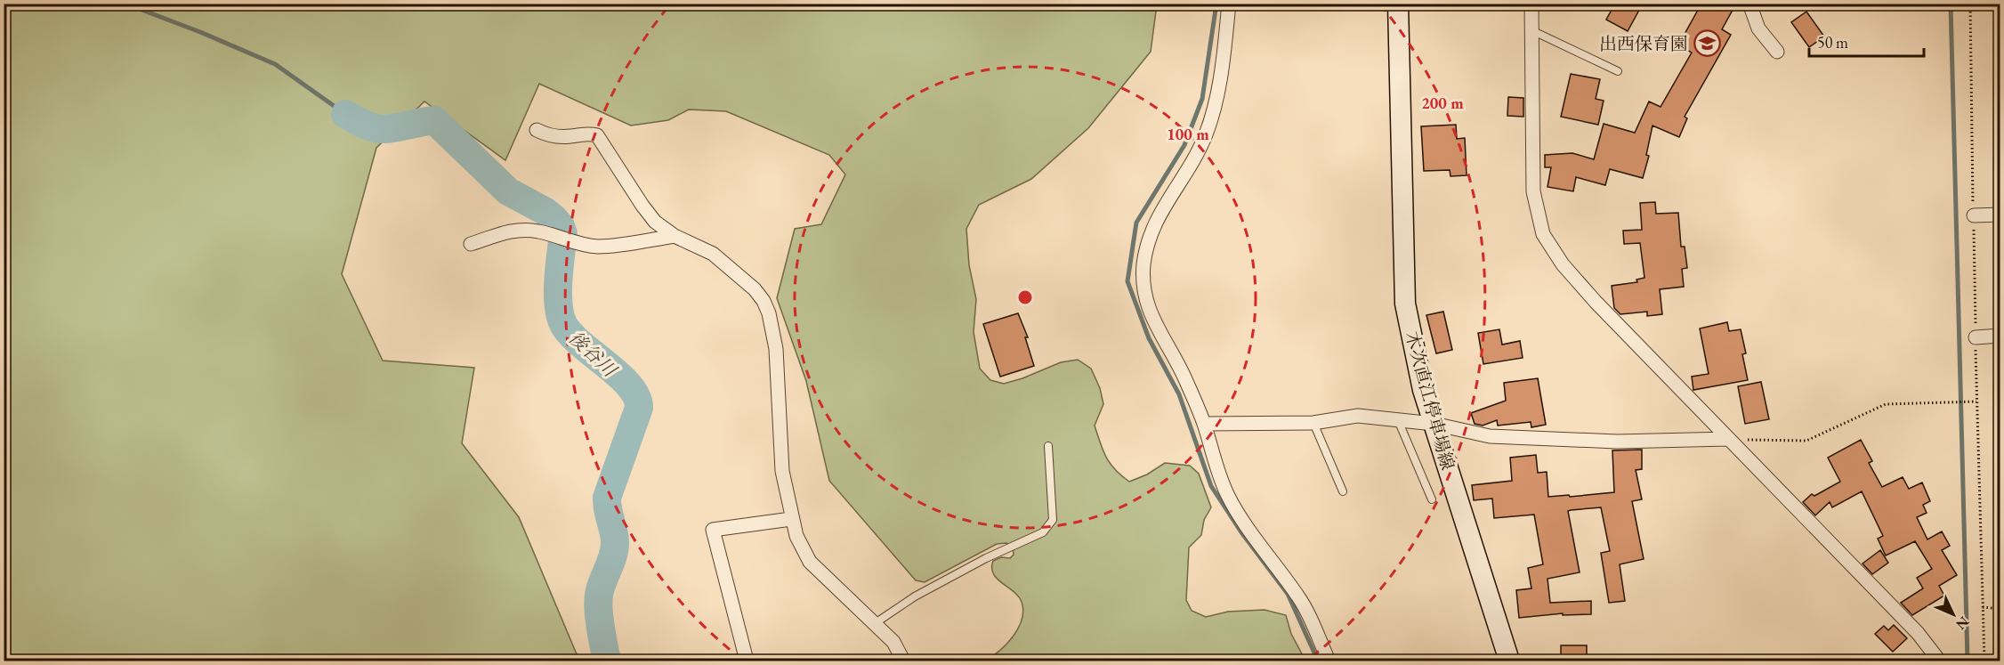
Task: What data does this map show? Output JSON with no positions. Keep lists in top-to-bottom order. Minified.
{"streets":{"main road":["木次直江停車場線"]},"water":["後谷川"],"places":{"school or university":["出西保育園"]},"scale_bar":"50 m","north":"bottom right","rings":["200 m","100 m"]}
